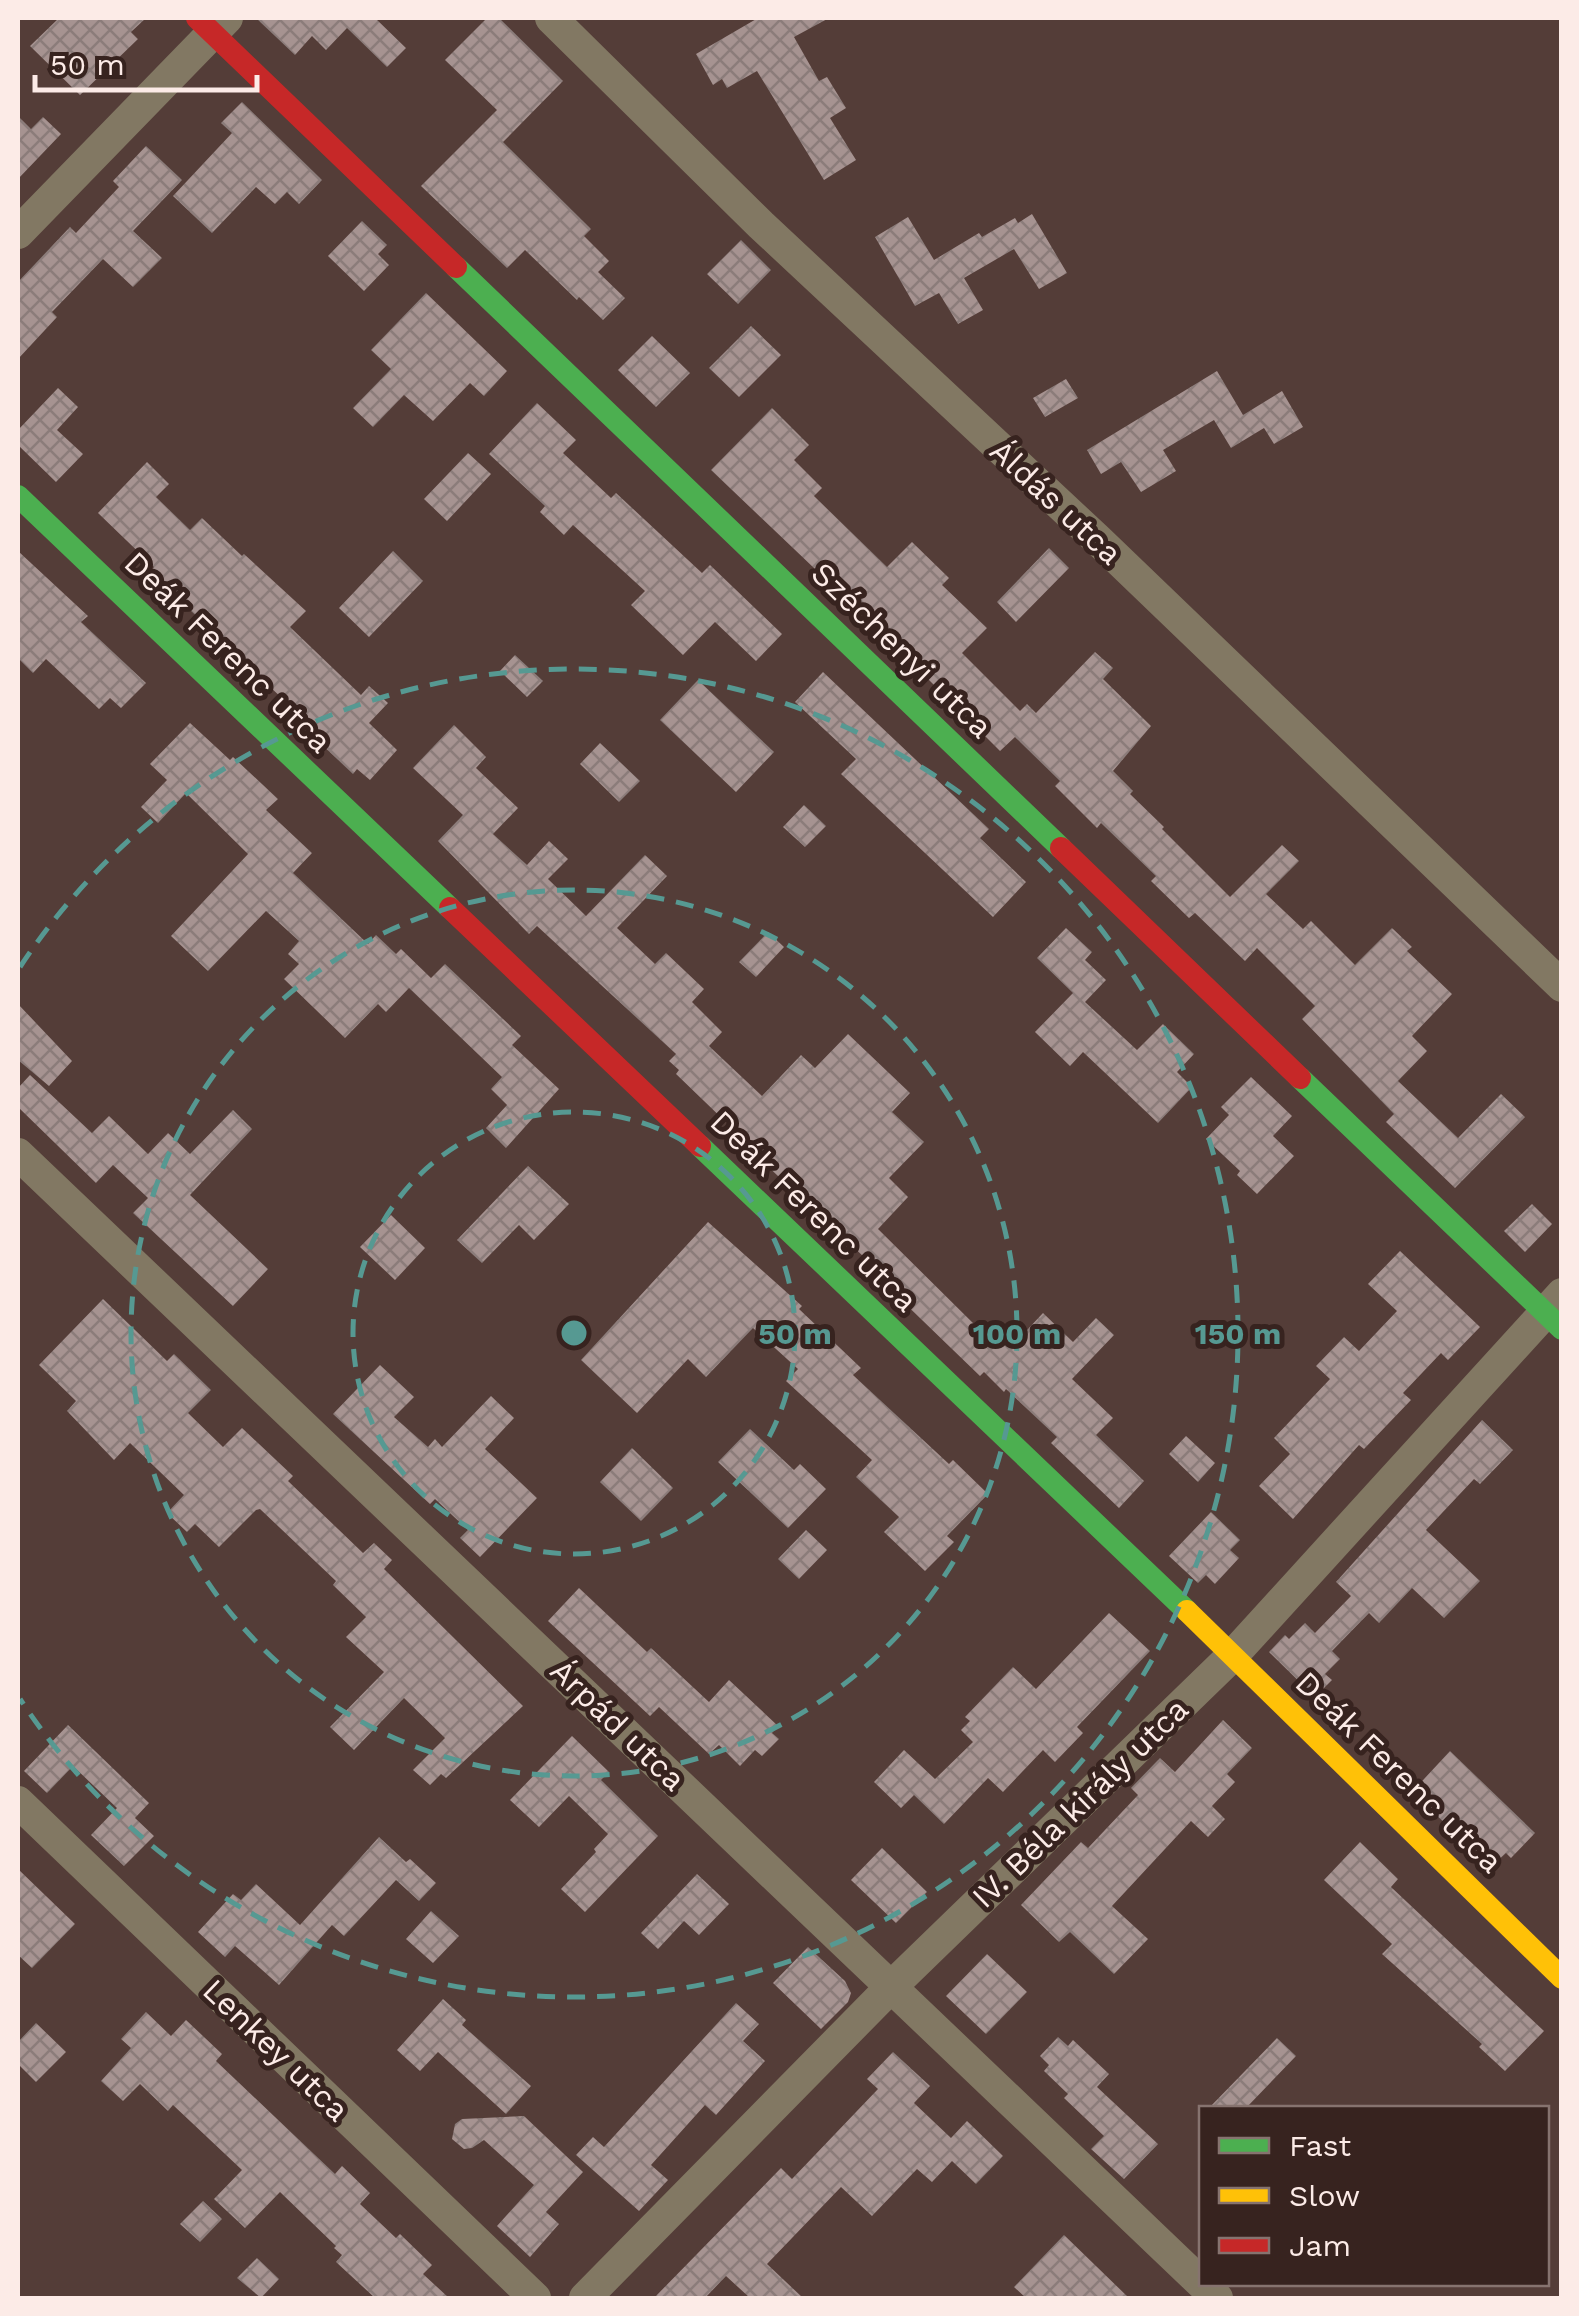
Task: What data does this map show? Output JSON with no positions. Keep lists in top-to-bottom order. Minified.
{"streets":{"street":["Áldás utca","Széchenyi utca","Deák Ferenc utca","Árpád utca","IV. Béla király utca","Lenkey utca"]},"crossings":[["Széchenyi utca","IV. Béla király utca"],["Deák Ferenc utca","IV. Béla király utca"],["Árpád utca","IV. Béla király utca"]],"legend":["Fast","Slow","Jam"],"scale_bar":"50 m","rings":["50 m","100 m","150 m"]}
